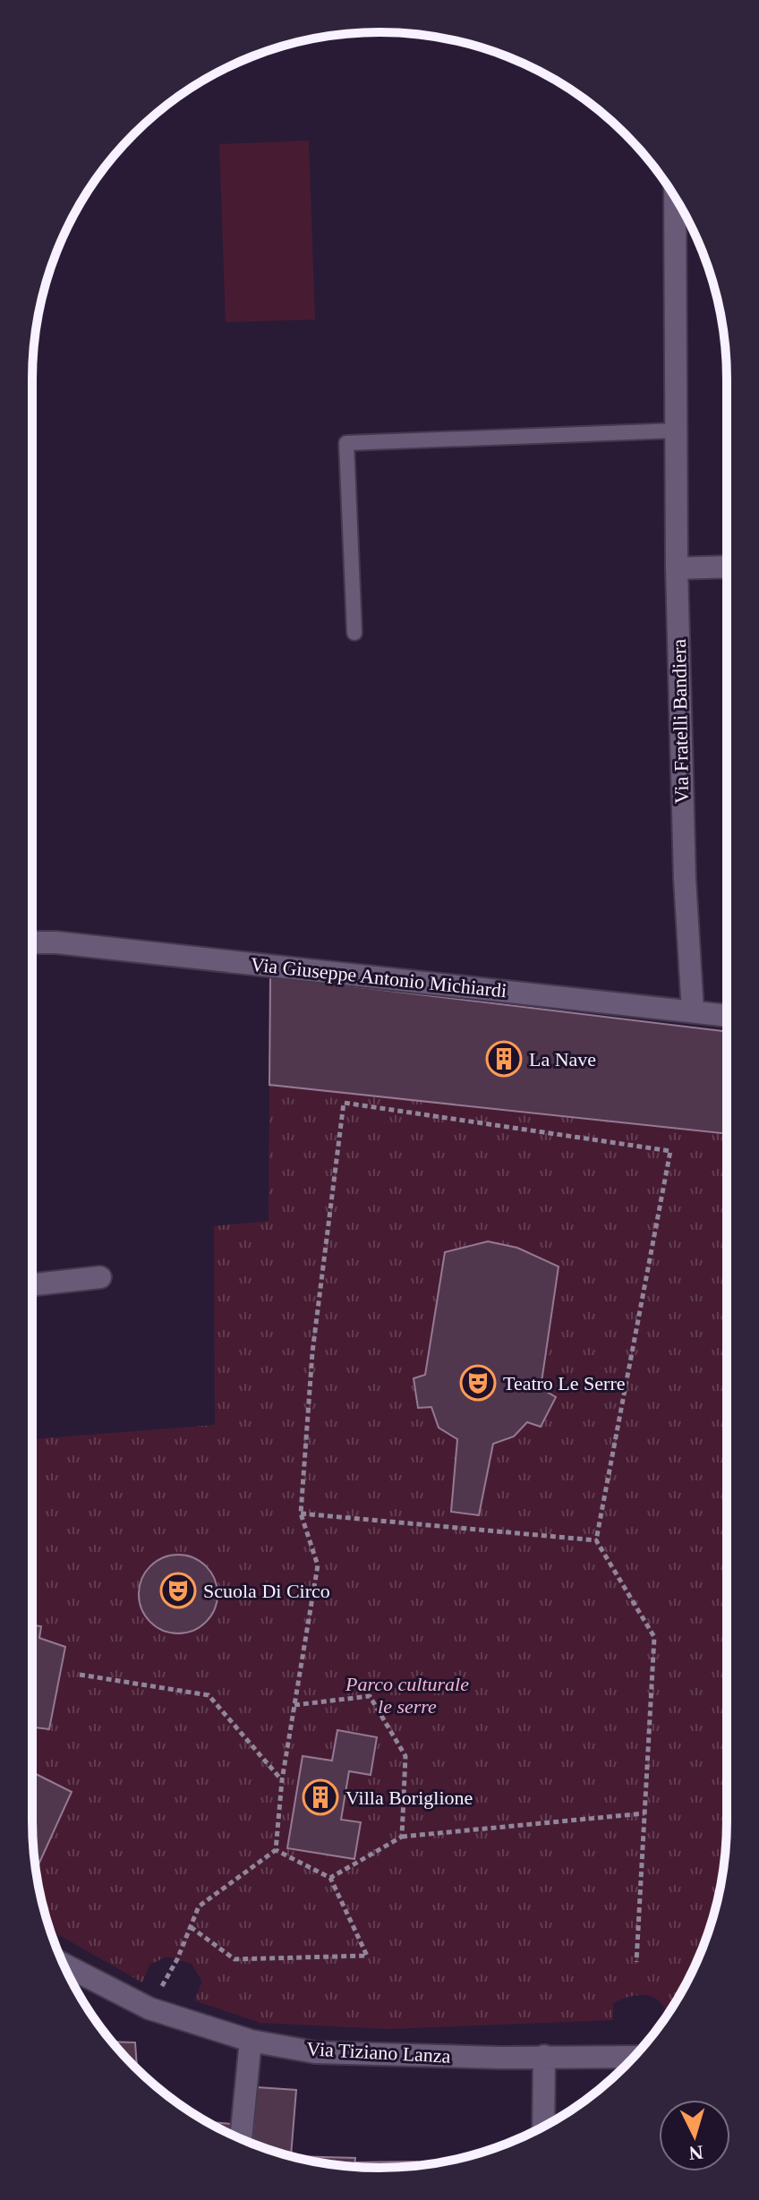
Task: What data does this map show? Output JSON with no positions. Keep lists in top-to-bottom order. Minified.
{"streets":{"street":["Via Fratelli Bandiera","Via Giuseppe Antonio Michiardi","Via Tiziano Lanza"]},"crossings":[["Via Fratelli Bandiera","Via Giuseppe Antonio Michiardi"]],"parks":["Parco culturale le serre"],"places":{"building":["La Nave","Villa Boriglione"],"theatre":["Teatro Le Serre","Scuola Di Circo"]},"north":"bottom"}
